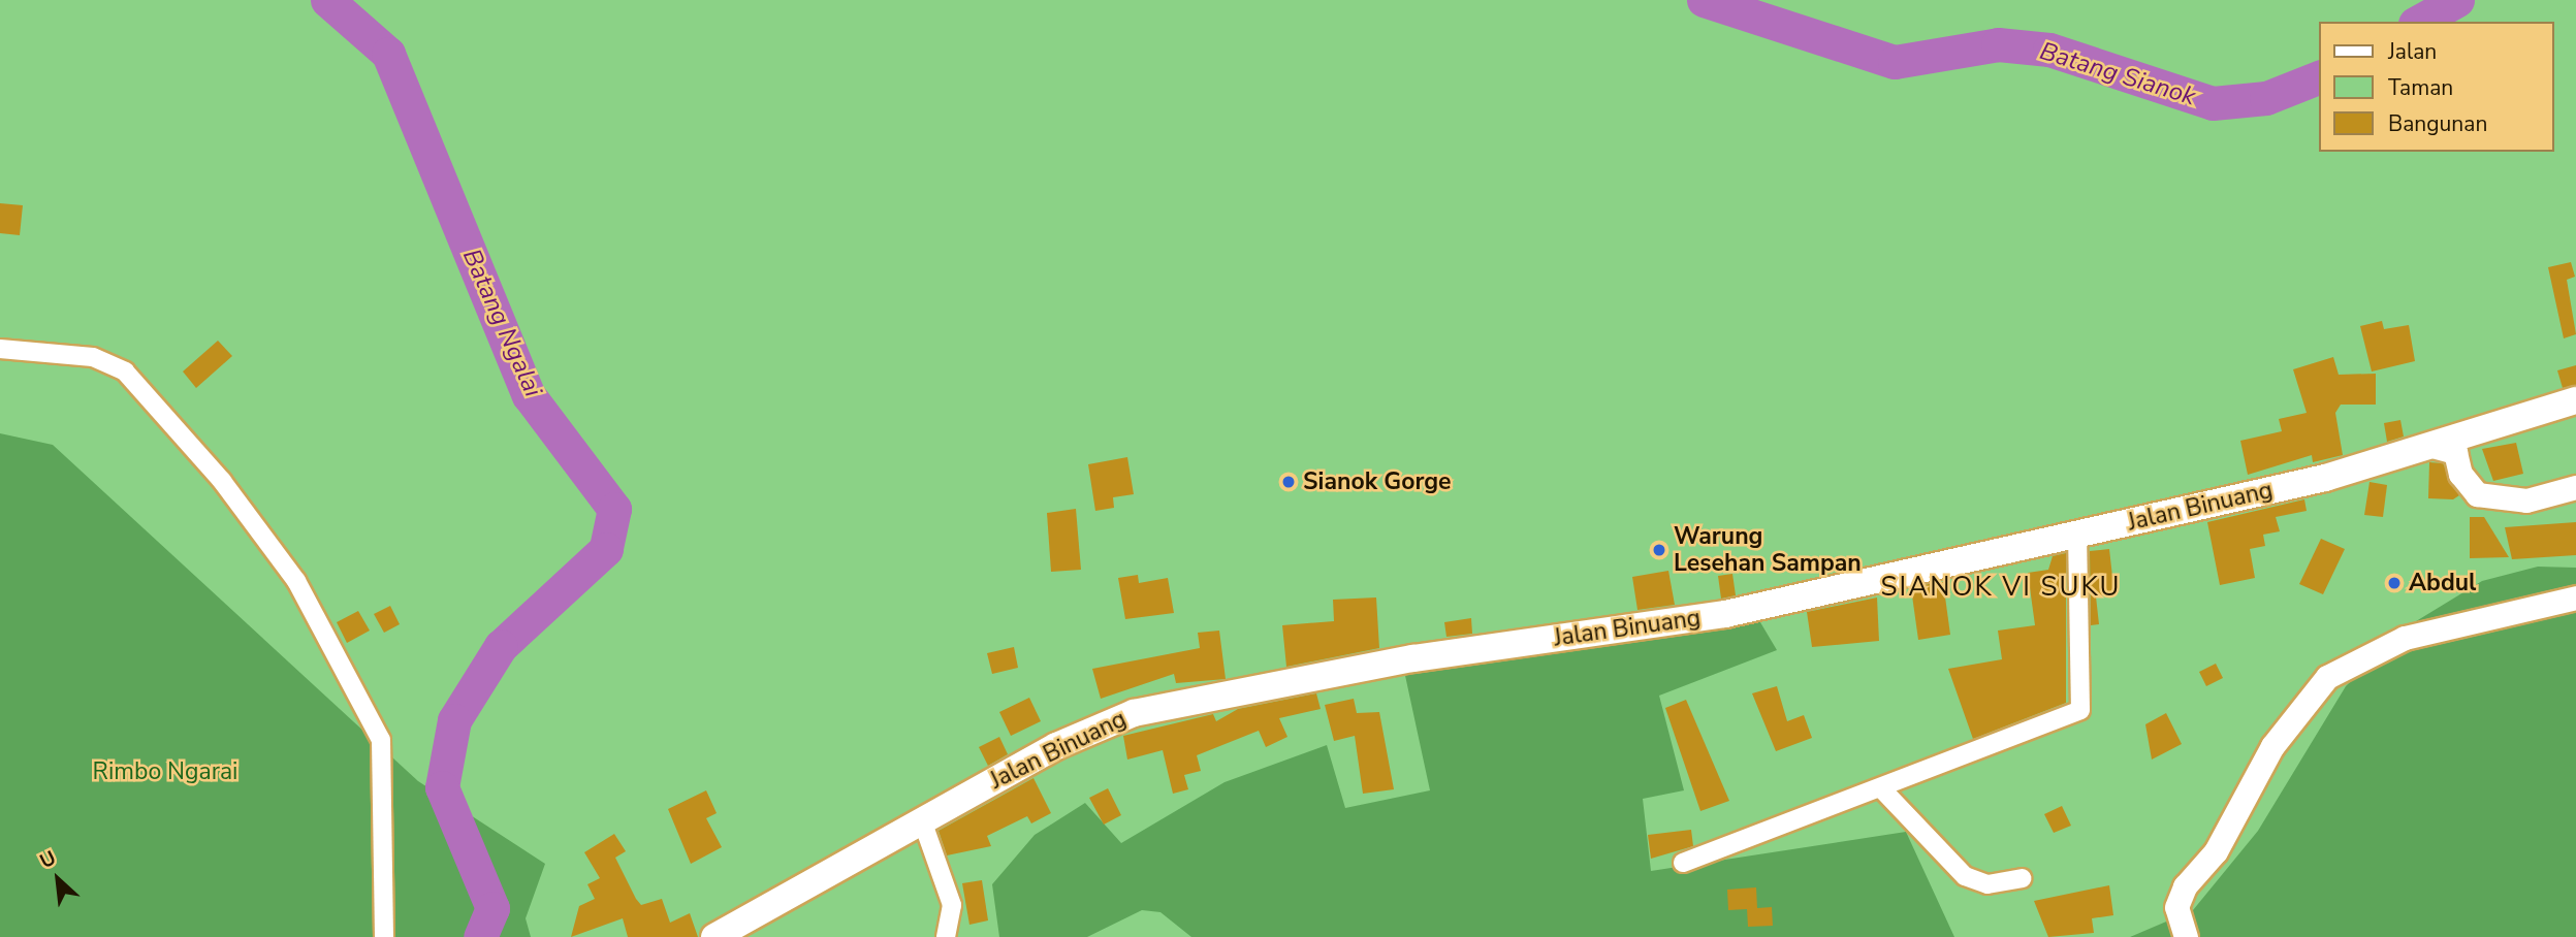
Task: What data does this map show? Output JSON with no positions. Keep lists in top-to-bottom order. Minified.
{"streets":{"main road":["Jalan Binuang"]},"districts":["SIANOK VI SUKU"],"water":["Batang Sianok","Batang Ngalai"],"parks":["Rimbo Ngarai"],"places":["Sianok Gorge","Warung Lesehan Sampan","Abdul"],"legend":["Jalan","Taman","Bangunan"],"north":"top left"}
